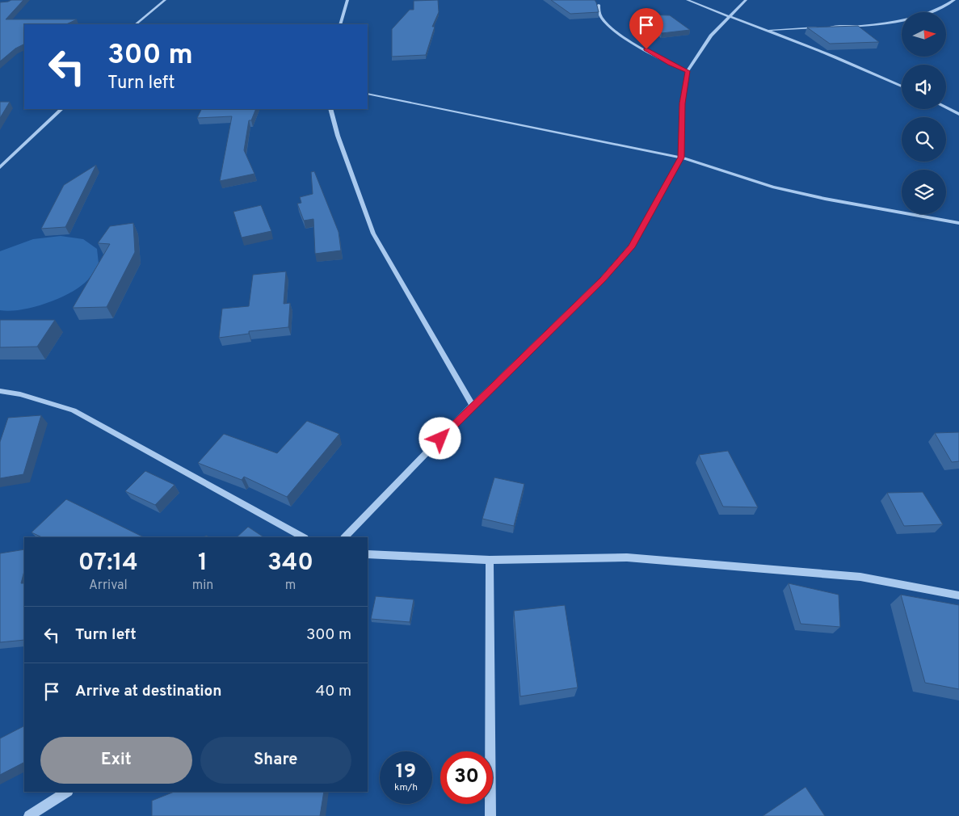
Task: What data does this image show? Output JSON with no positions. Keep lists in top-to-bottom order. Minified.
{"north":"right","page":{"turn":["300 m","Turn left"],"eta":["07:14","Arrival","1","min","340","m"],"list":[{"name":"Turn left","value":"300 m"},{"name":"Arrive at destination","value":"40 m"}],"buttons":["Exit","Share"],"speed":"19 km/h","limit":"30"}}
